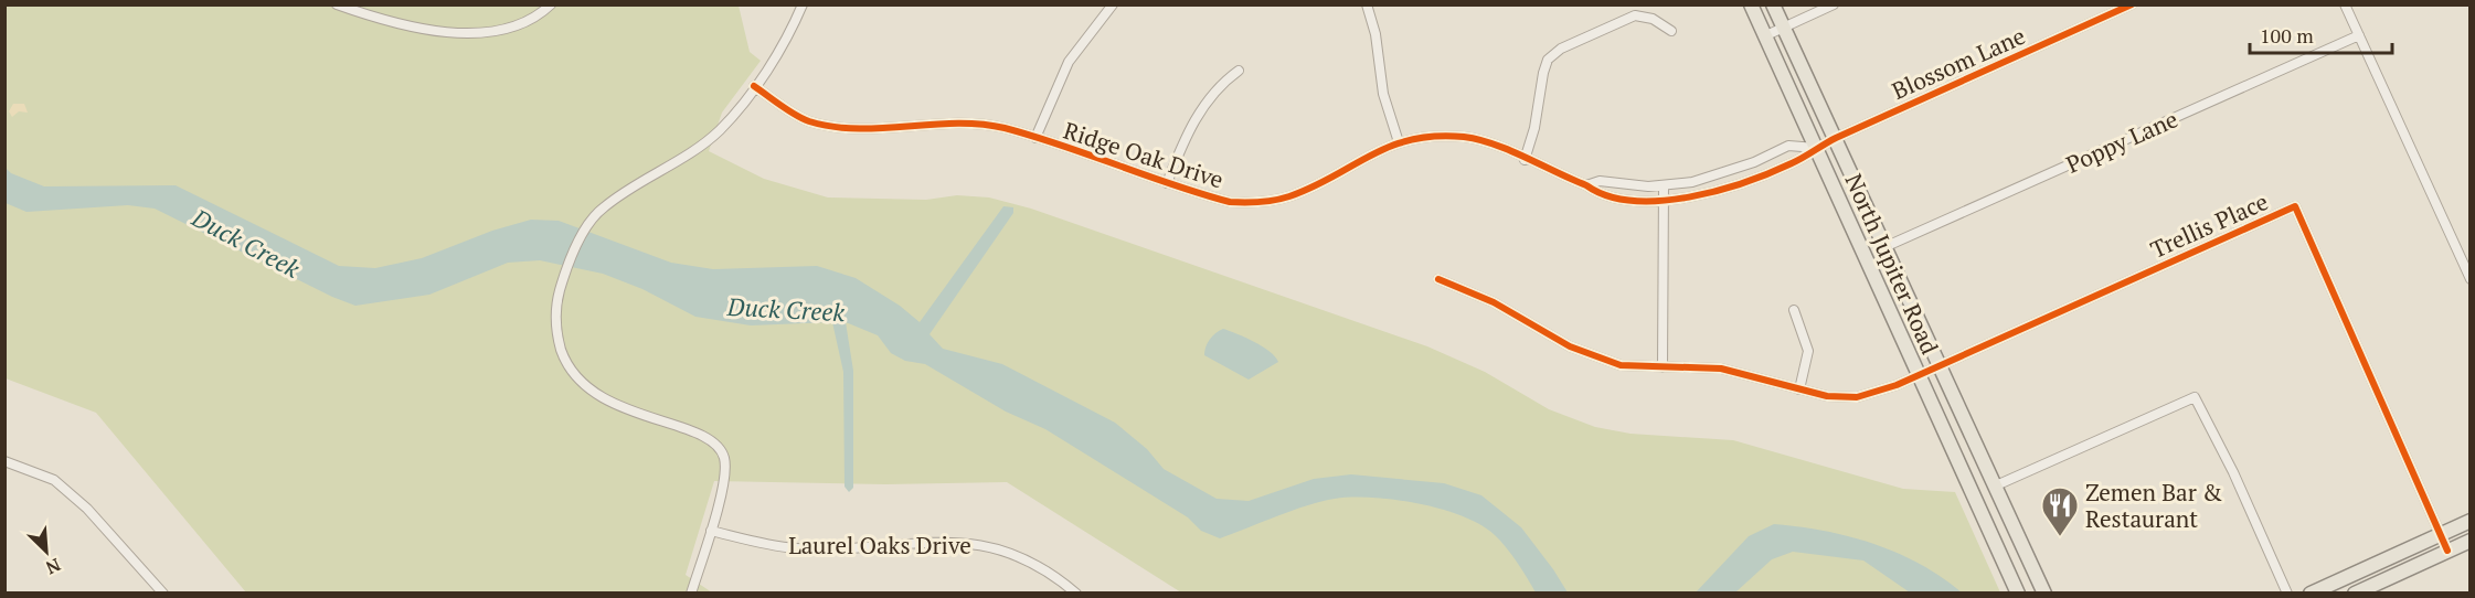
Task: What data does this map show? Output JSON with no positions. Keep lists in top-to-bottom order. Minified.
{"streets":{"main road":["North Jupiter Road"],"street":["Blossom Lane","Poppy Lane","Ridge Oak Drive","Trellis Place","Laurel Oaks Drive"]},"crossings":[["Blossom Lane","Ridge Oak Drive"],["Blossom Lane","North Jupiter Road"],["Poppy Lane","North Jupiter Road"],["Ridge Oak Drive","North Jupiter Road"],["Trellis Place","North Jupiter Road"]],"water":["Duck Creek"],"places":{"restaurant":["Zemen Bar & Restaurant"]},"scale_bar":"100 m","north":"bottom right"}
